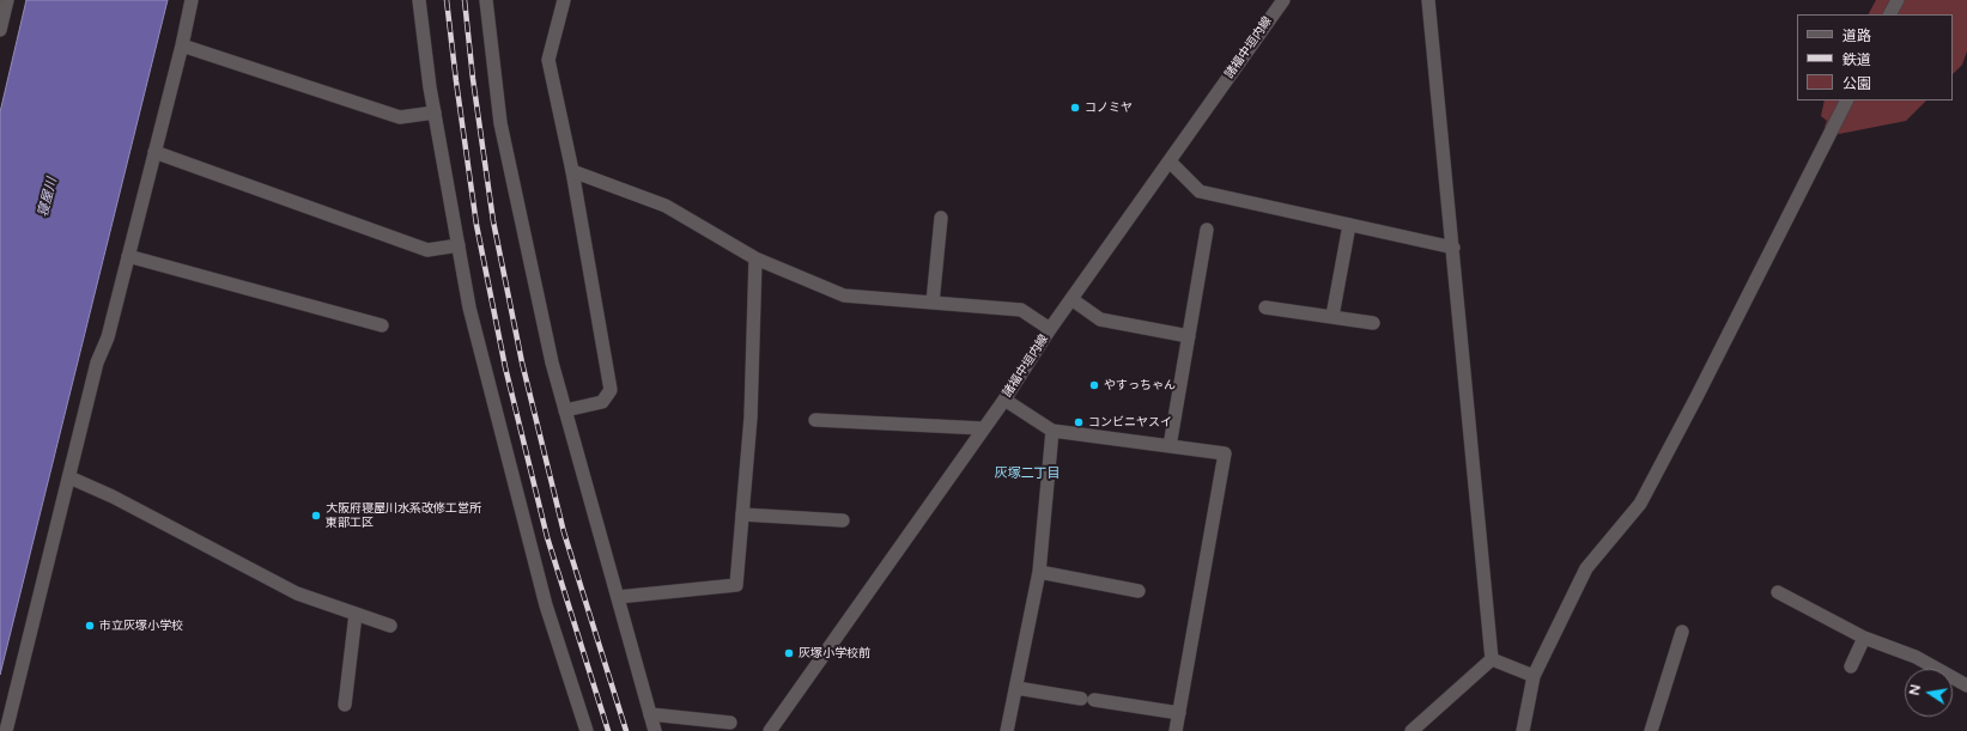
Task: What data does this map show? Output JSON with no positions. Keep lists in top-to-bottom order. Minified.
{"streets":{"street":["諸福中垣内線"]},"districts":["灰塚二丁目"],"water":["寝屋川"],"places":["コノミヤ","やすっちゃん","コンビニヤスイ","大阪府寝屋川水系改修工営所 東部工区","市立灰塚小学校","灰塚小学校前"],"legend":["道路","鉄道","公園"],"north":"left"}
